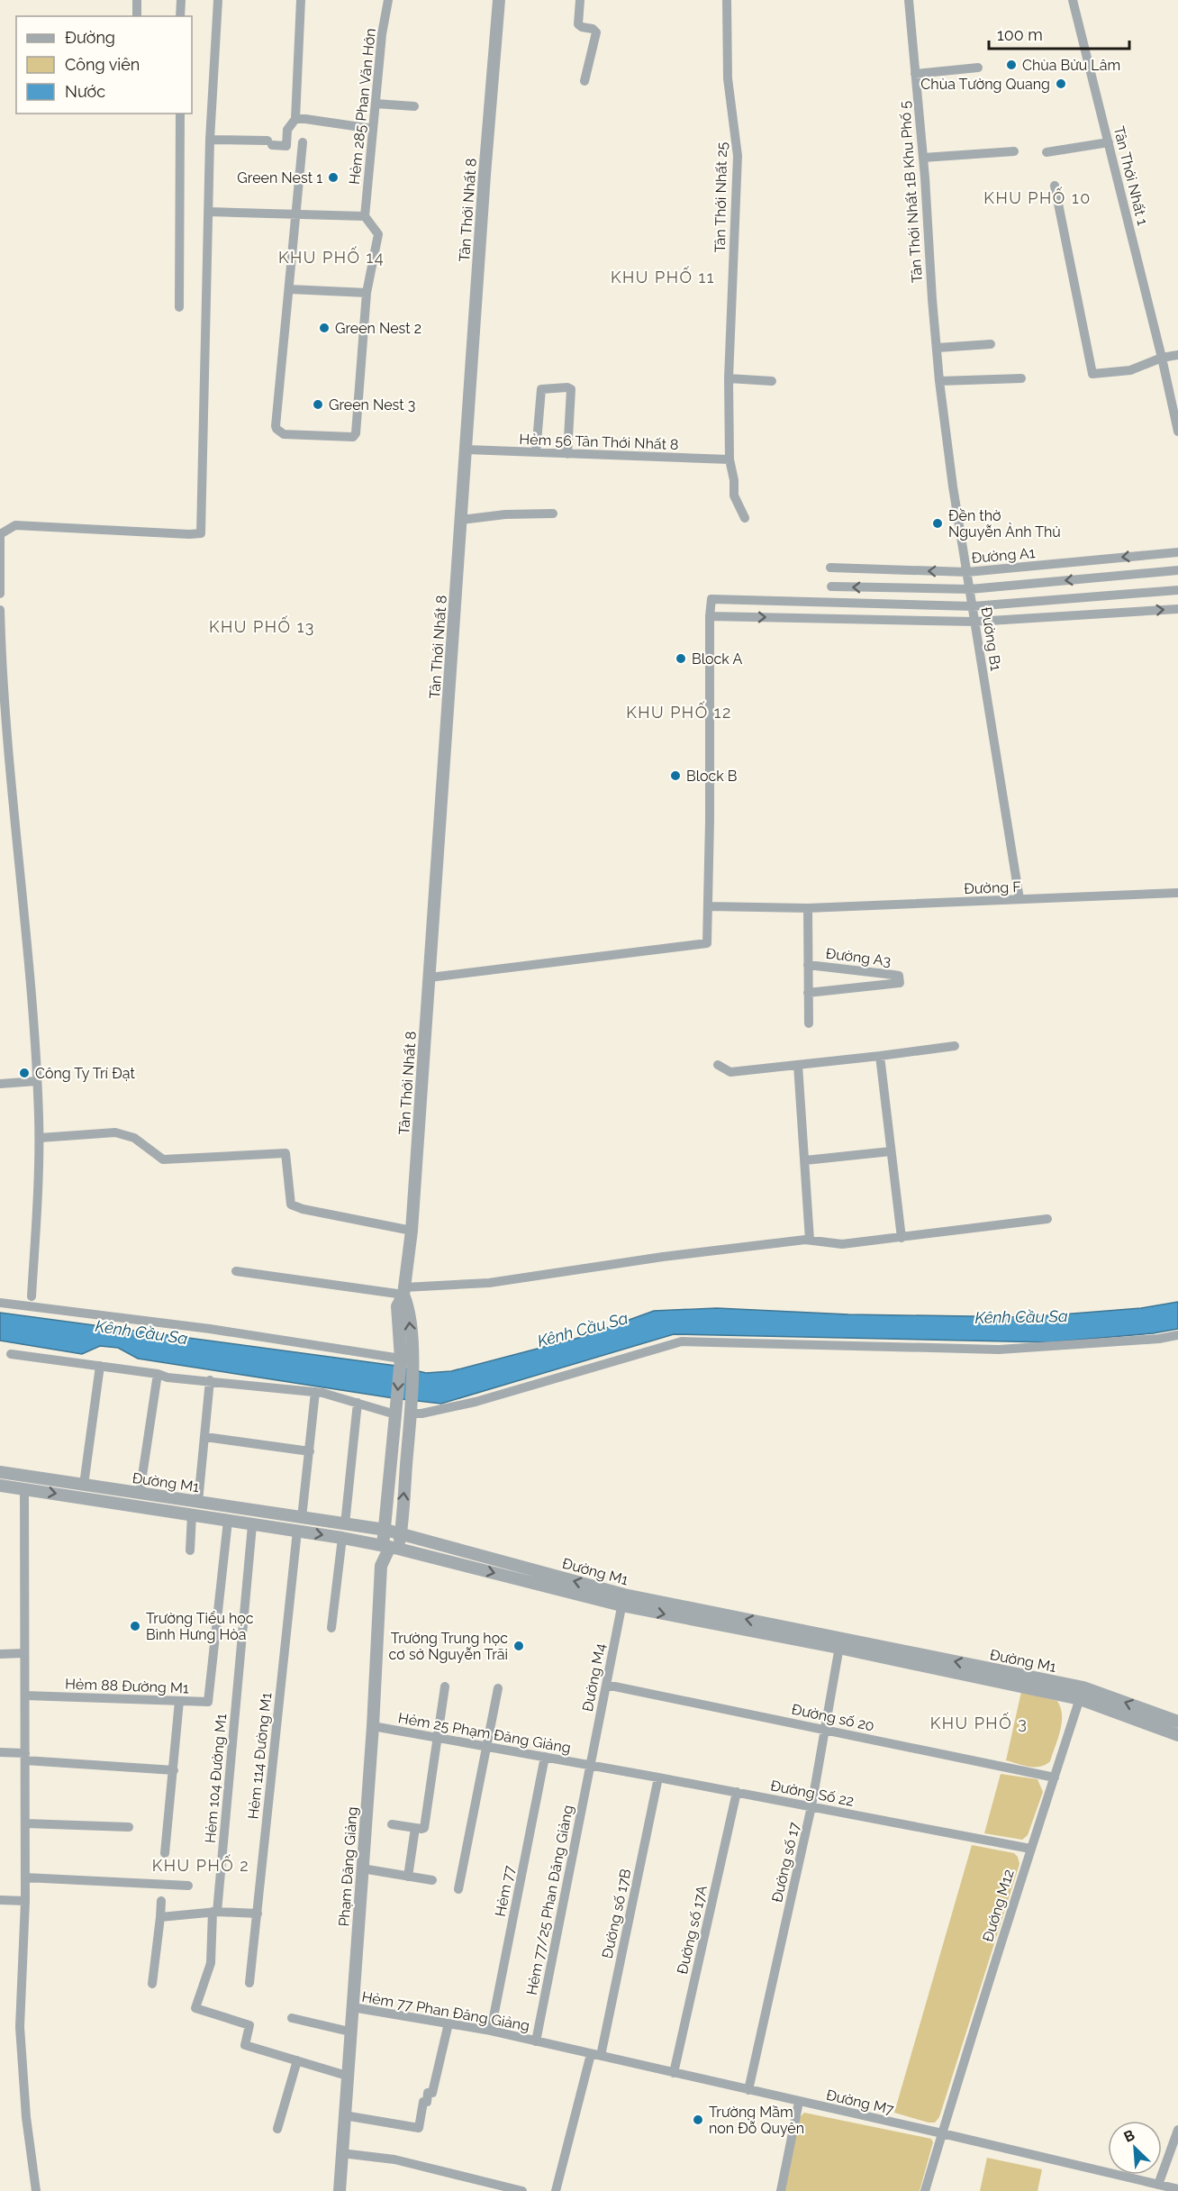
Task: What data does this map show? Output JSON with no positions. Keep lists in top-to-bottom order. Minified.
{"streets":{"street":["Hẻm 285 Phan Văn Hớn","Tân Thới Nhất 1","Tân Thới Nhất 1B Khu Phố 5","Tân Thới Nhất 25","Tân Thới Nhất 8","Hẻm 56 Tân Thới Nhất 8","Đường A1","Đường B1","Đường F","Đường A3","Đường M1","Đường M4","Hẻm 88 Đường M1","Đường số 20","Hẻm 25 Phạm Đăng Giảng","Hẻm 114 Đường M1","Hẻm 104 Đường M1","Đường Số 22","Đường số 17","Phạm Đăng Giảng","Hẻm 77","Hẻm 77/25 Phan Đăng Giảng","Đướng M12","Đường số 17B","Đường số 17A","Hẻm 77 Phan Đăng Giảng","Đường M7"]},"crossings":[["Tân Thới Nhất 1B Khu Phố 5","Đường B1"],["Tân Thới Nhất 25","Hẻm 56 Tân Thới Nhất 8"],["Tân Thới Nhất 8","Hẻm 56 Tân Thới Nhất 8"],["Tân Thới Nhất 8","Phạm Đăng Giảng"],["Đường A1","Đường B1"],["Đường B1","Đường F"],["Đường M1","Đường M4"],["Đường M1","Hẻm 88 Đường M1"],["Đường M1","Hẻm 114 Đường M1"],["Đường M1","Hẻm 104 Đường M1"],["Đường M1","Đường số 17"],["Đường M1","Phạm Đăng Giảng"],["Đường M1","Đướng M12"],["Đường M4","Đường số 20"],["Đường M4","Hẻm 25 Phạm Đăng Giảng"],["Đường M4","Đường Số 22"],["Đường M4","Hẻm 77/25 Phan Đăng Giảng"],["Đường số 20","Đường số 17"],["Đường số 20","Đướng M12"],["Hẻm 25 Phạm Đăng Giảng","Đường Số 22"],["Hẻm 25 Phạm Đăng Giảng","Phạm Đăng Giảng"],["Hẻm 25 Phạm Đăng Giảng","Hẻm 77"],["Hẻm 25 Phạm Đăng Giảng","Hẻm 77/25 Phan Đăng Giảng"],["Đường Số 22","Đường số 17"],["Đường Số 22","Hẻm 77/25 Phan Đăng Giảng"],["Đường Số 22","Đướng M12"],["Đường Số 22","Đường số 17B"],["Đường Số 22","Đường số 17A"],["Đường số 17","Đường M7"],["Phạm Đăng Giảng","Hẻm 77 Phan Đăng Giảng"],["Hẻm 77","Hẻm 77 Phan Đăng Giảng"],["Hẻm 77/25 Phan Đăng Giảng","Hẻm 77 Phan Đăng Giảng"],["Hẻm 77/25 Phan Đăng Giảng","Đường M7"],["Đướng M12","Đường M7"],["Đường số 17B","Đường M7"],["Đường số 17A","Đường M7"],["Hẻm 77 Phan Đăng Giảng","Đường M7"]],"districts":["KHU PHỐ 10","KHU PHỐ 14","KHU PHỐ 11","KHU PHỐ 13","KHU PHỐ 12","KHU PHỐ 3","KHU PHỐ 2"],"water":["Kênh Cầu Sa"],"places":["Chùa Bửu Lâm","Chùa Tường Quang","Green Nest 1","Green Nest 2","Green Nest 3","Đền thờ Nguyễn Ảnh Thủ","Block A","Block B","Công Ty Trí Đạt","Trường Tiểu học Bình Hưng Hòa","Trường Trung học cơ sở Nguyễn Trãi","Trường Mầm non Đỗ Quyên"],"legend":["Đường","Công viên","Nước"],"scale_bar":"100 m","north":"top left"}
